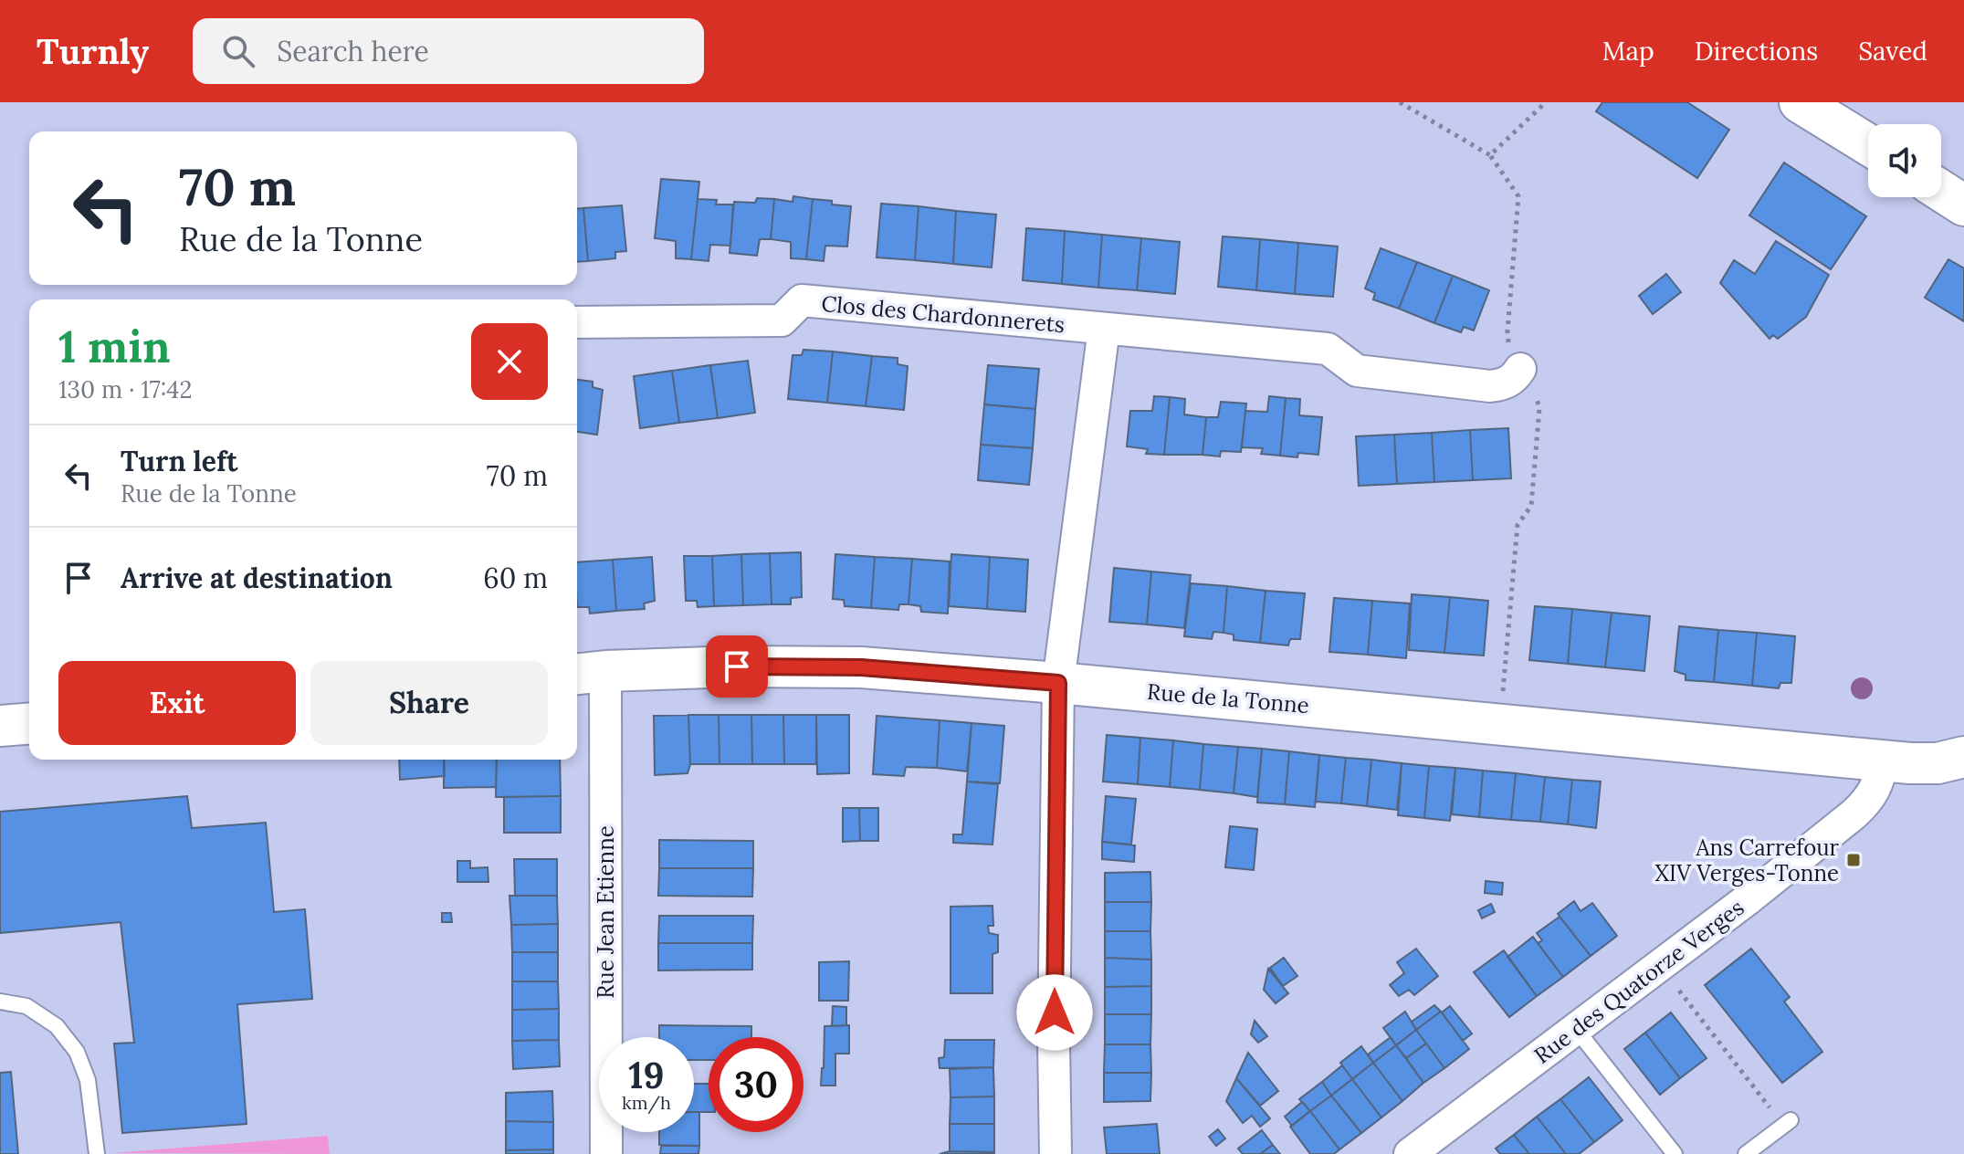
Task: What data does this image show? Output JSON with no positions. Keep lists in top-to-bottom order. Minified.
{"streets":{"street":["Clos des Chardonnerets","Rue de la Tonne","Rue Jean Etienne","Rue des Quatorze Verges"]},"crossings":[["Rue de la Tonne","Rue Jean Etienne"],["Rue de la Tonne","Rue des Quatorze Verges"]],"places":{"transit":["Ans Carrefour XIV Verges-Tonne"]},"page":{"header":"Turnly","search":"Search here","nav":["Map","Directions","Saved"],"turn":["70 m","Rue de la Tonne"],"heading":["1 min","130 m · 17:42"],"list":[{"name":"Turn left","note":"Rue de la Tonne","value":"70 m"},{"name":"Arrive at destination","value":"60 m"}],"buttons":["Exit","Share"],"speed":"19 km/h","limit":"30"}}
